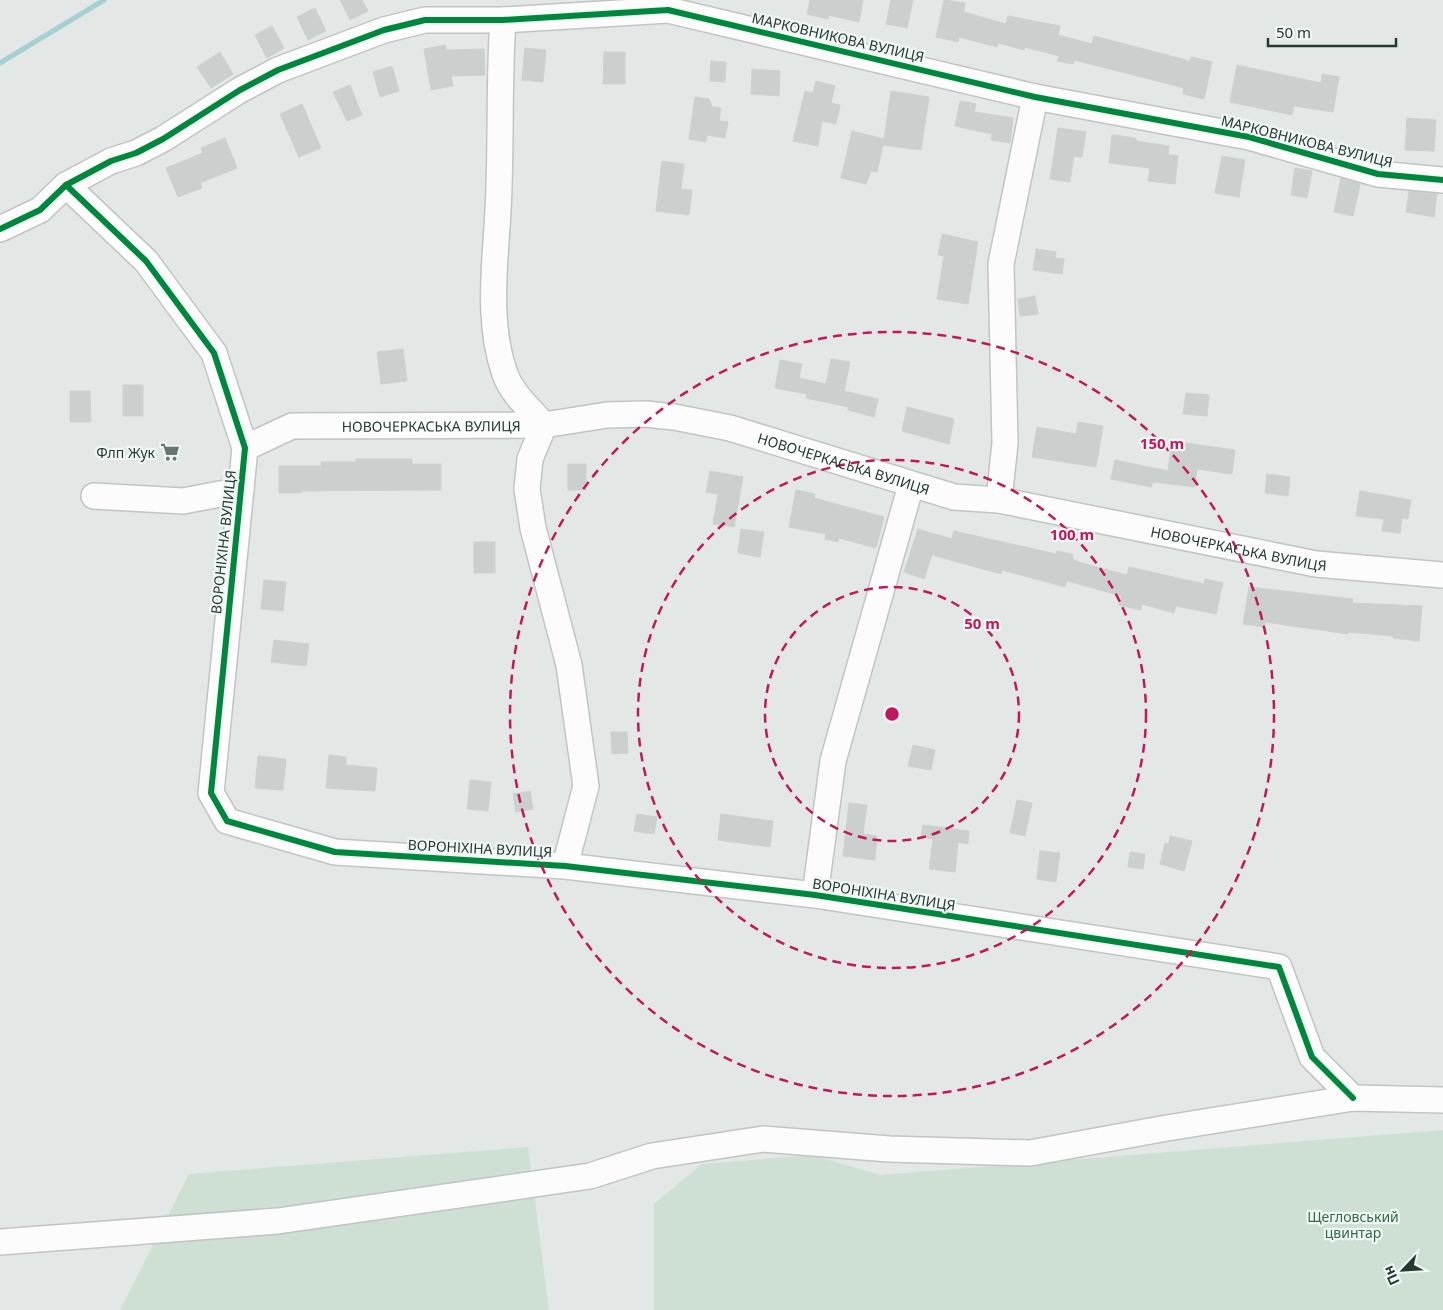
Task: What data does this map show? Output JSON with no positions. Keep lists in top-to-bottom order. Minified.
{"streets":{"street":["МАРКОВНИКОВА ВУЛИЦЯ","НОВОЧЕРКАСЬКА ВУЛИЦЯ","ВОРОНІХІНА ВУЛИЦЯ"]},"crossings":[["МАРКОВНИКОВА ВУЛИЦЯ","ВОРОНІХІНА ВУЛИЦЯ"],["НОВОЧЕРКАСЬКА ВУЛИЦЯ","ВОРОНІХІНА ВУЛИЦЯ"]],"parks":["Щегловський цвинтар"],"places":{"supermarket":["Флп Жук"]},"scale_bar":"50 m","north":"bottom left","rings":["150 m","100 m","50 m"]}
